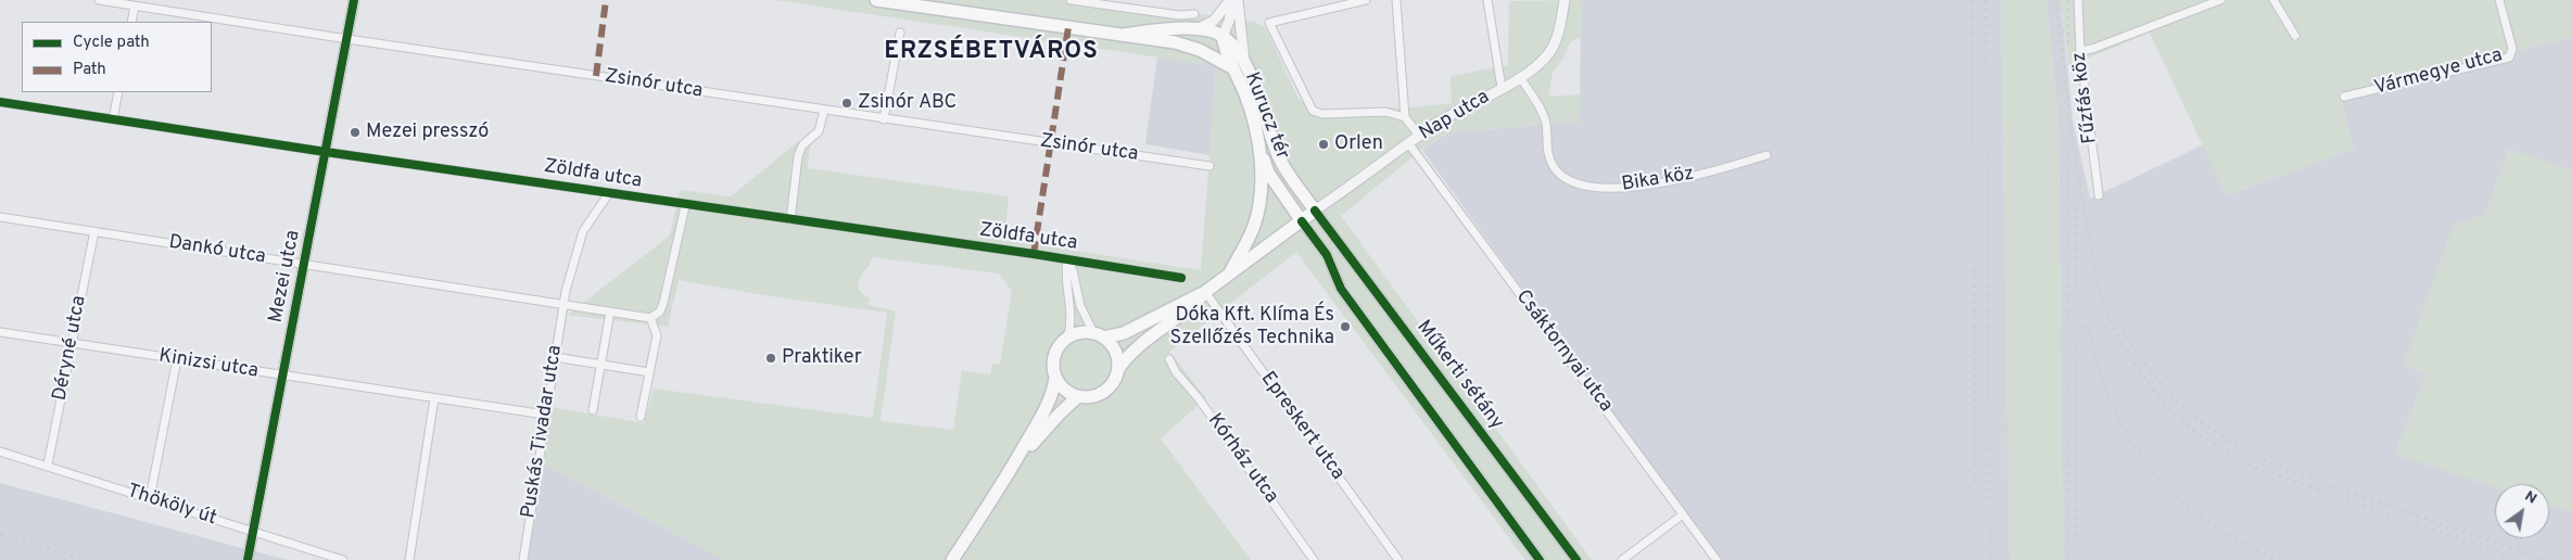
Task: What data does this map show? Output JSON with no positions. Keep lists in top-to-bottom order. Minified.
{"streets":{"main road":["Kurucz tér"],"street":["Vármegye utca","Zsinór utca","Fűzfás köz","Nap utca","Zöldfa utca","Bika köz","Dankó utca","Mezei utca","Déryné utca","Csáktornyai utca","Kinizsi utca","Műkerti sétány","Epreskert utca","Puskás Tivadar utca","Kórház utca","Thököly út"]},"crossings":[["Zsinór utca","Mezei utca"],["Kurucz tér","Műkerti sétány"],["Nap utca","Bika köz"],["Nap utca","Csáktornyai utca"],["Zöldfa utca","Mezei utca"],["Zöldfa utca","Puskás Tivadar utca"],["Dankó utca","Mezei utca"],["Dankó utca","Déryné utca"],["Dankó utca","Puskás Tivadar utca"],["Mezei utca","Kinizsi utca"],["Mezei utca","Thököly út"],["Déryné utca","Kinizsi utca"],["Déryné utca","Thököly út"],["Kinizsi utca","Puskás Tivadar utca"]],"districts":["ERZSÉBETVÁROS"],"places":["Zsinór ABC","Mezei presszó","Orlen","Dóka Kft. Klíma És Szellőzés Technika","Praktiker"],"legend":["Cycle path","Path"],"north":"top right"}
